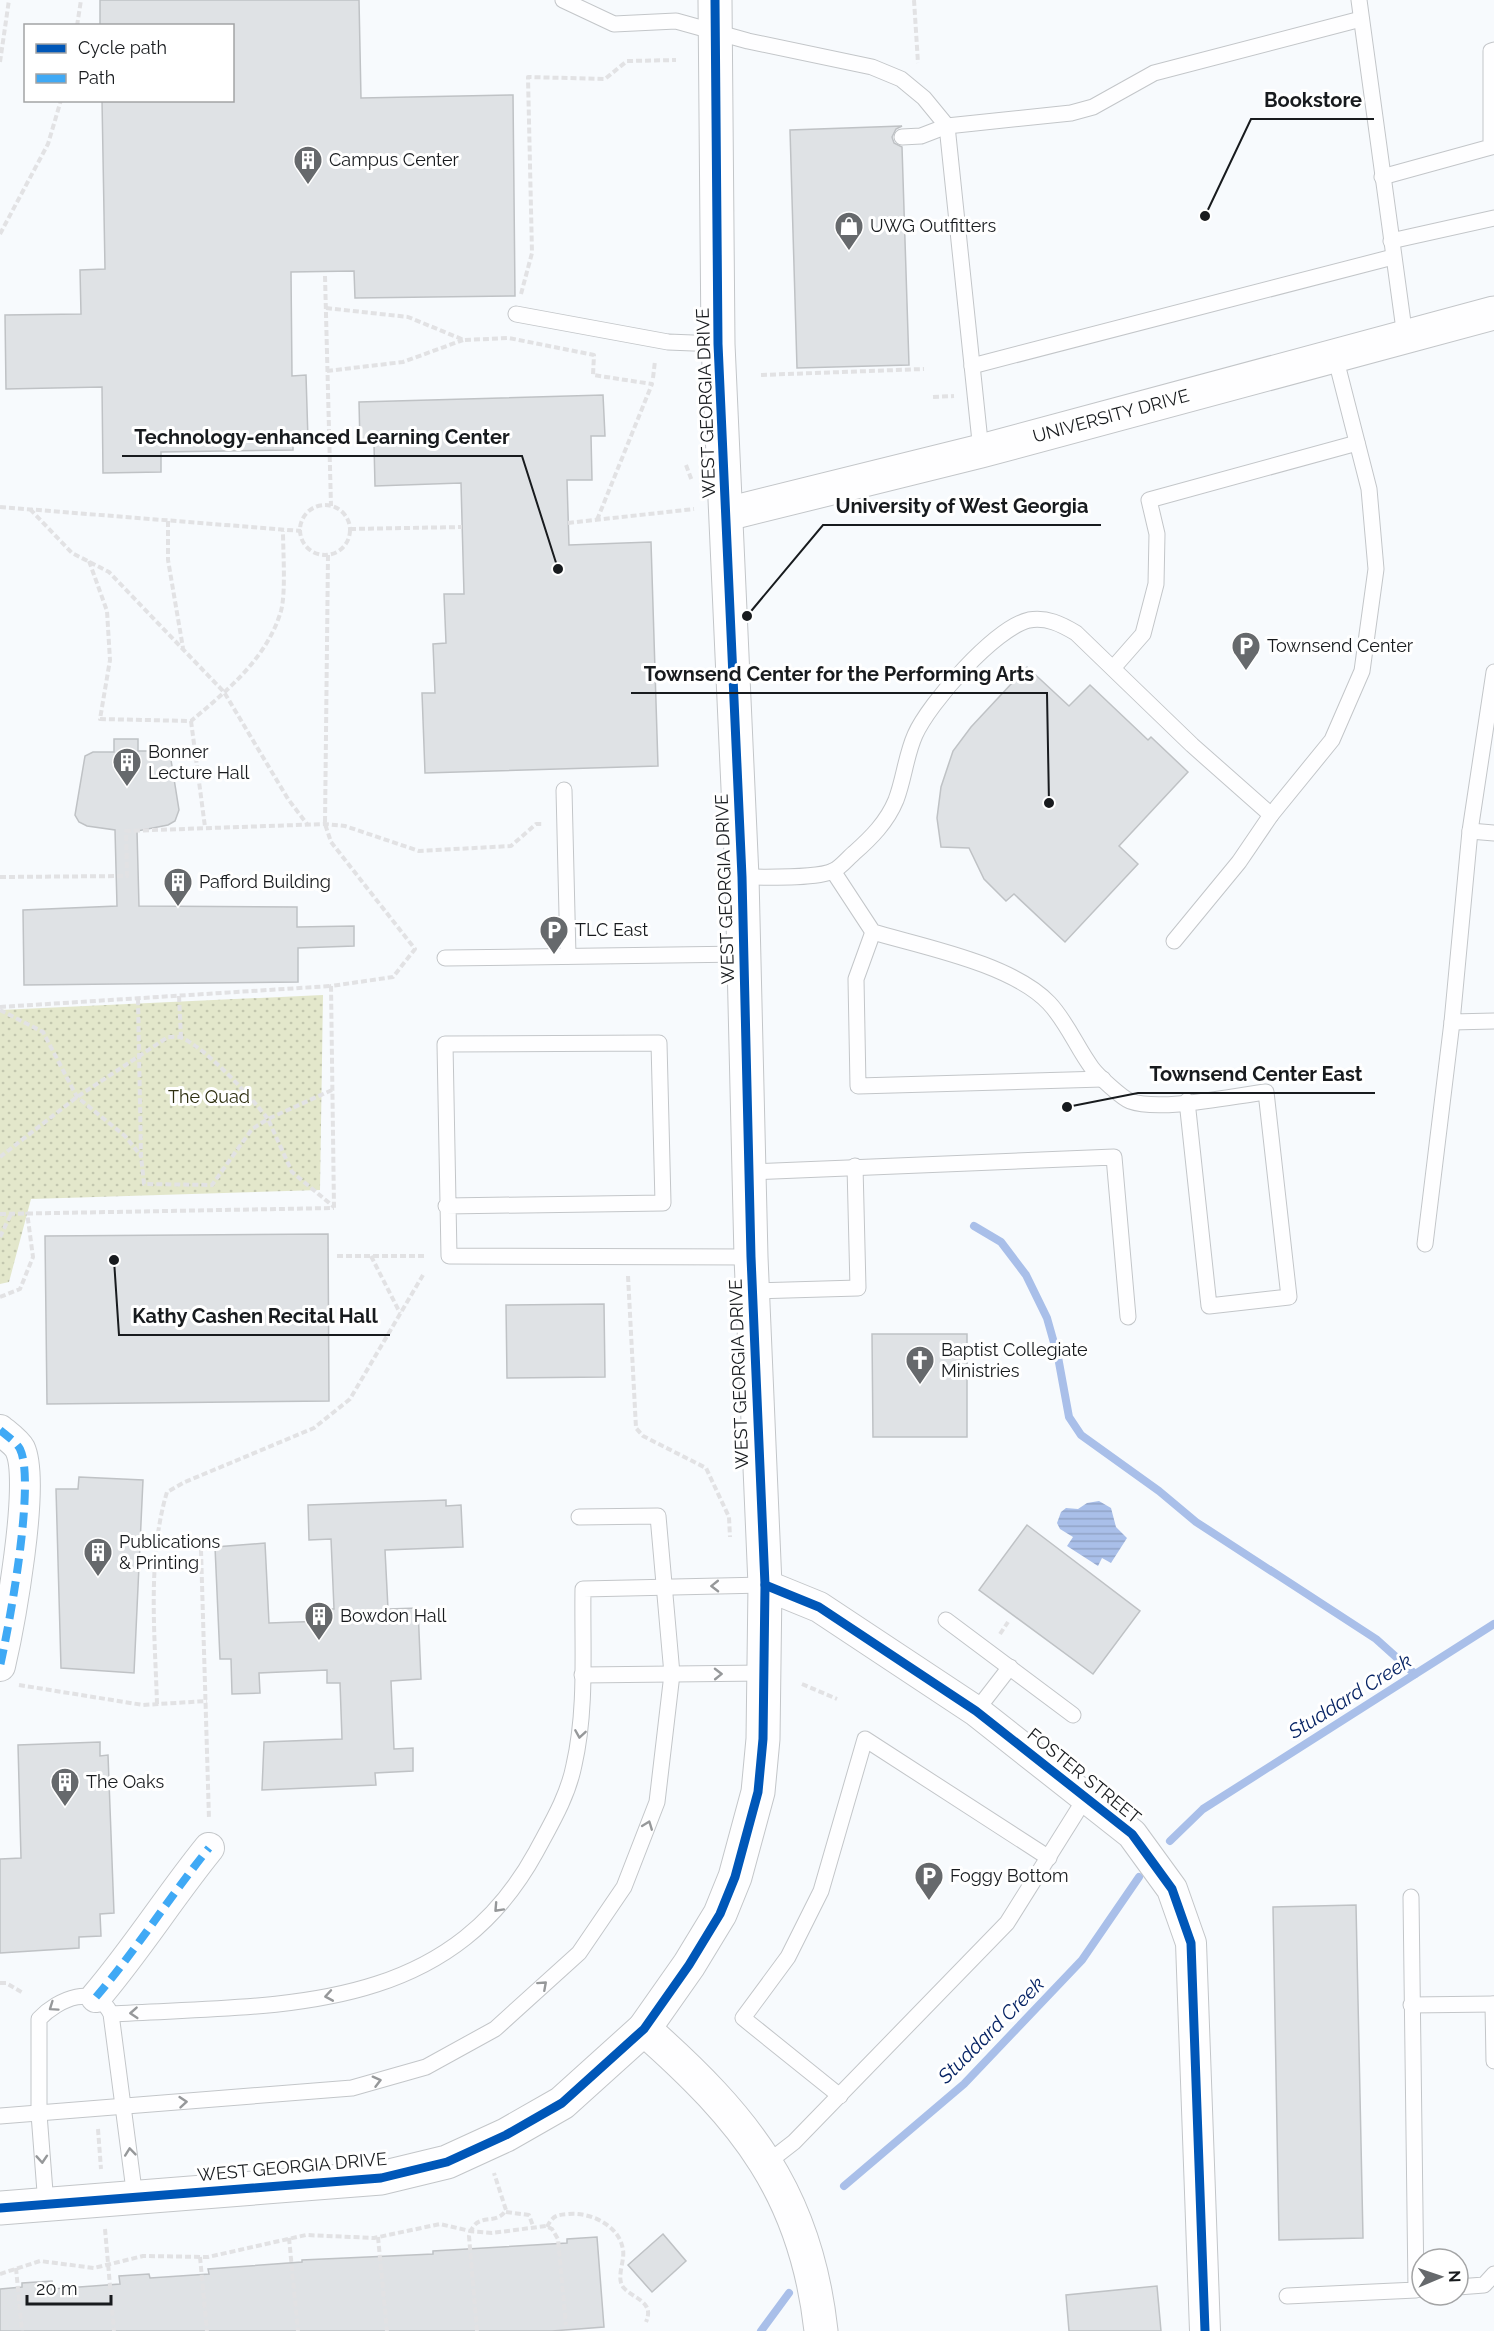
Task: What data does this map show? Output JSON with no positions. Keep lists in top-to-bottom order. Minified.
{"streets":{"street":["WEST GEORGIA DRIVE","UNIVERSITY DRIVE","FOSTER STREET"]},"crossings":[["WEST GEORGIA DRIVE","UNIVERSITY DRIVE"],["WEST GEORGIA DRIVE","FOSTER STREET"]],"water":["Studdard Creek"],"parks":["The Quad"],"places":{"building":["Campus Center","Bonner Lecture Hall","Pafford Building","Publications & Printing","Bowdon Hall","The Oaks"],"other":["Bookstore","Technology-enhanced Learning Center","University of West Georgia","Townsend Center for the Performing Arts","Townsend Center East","Kathy Cashen Recital Hall"],"shop":["UWG Outfitters"],"parking":["Townsend Center","TLC East","Foggy Bottom"],"church":["Baptist Collegiate Ministries"]},"legend":["Cycle path","Path"],"scale_bar":"20 m","north":"right"}
